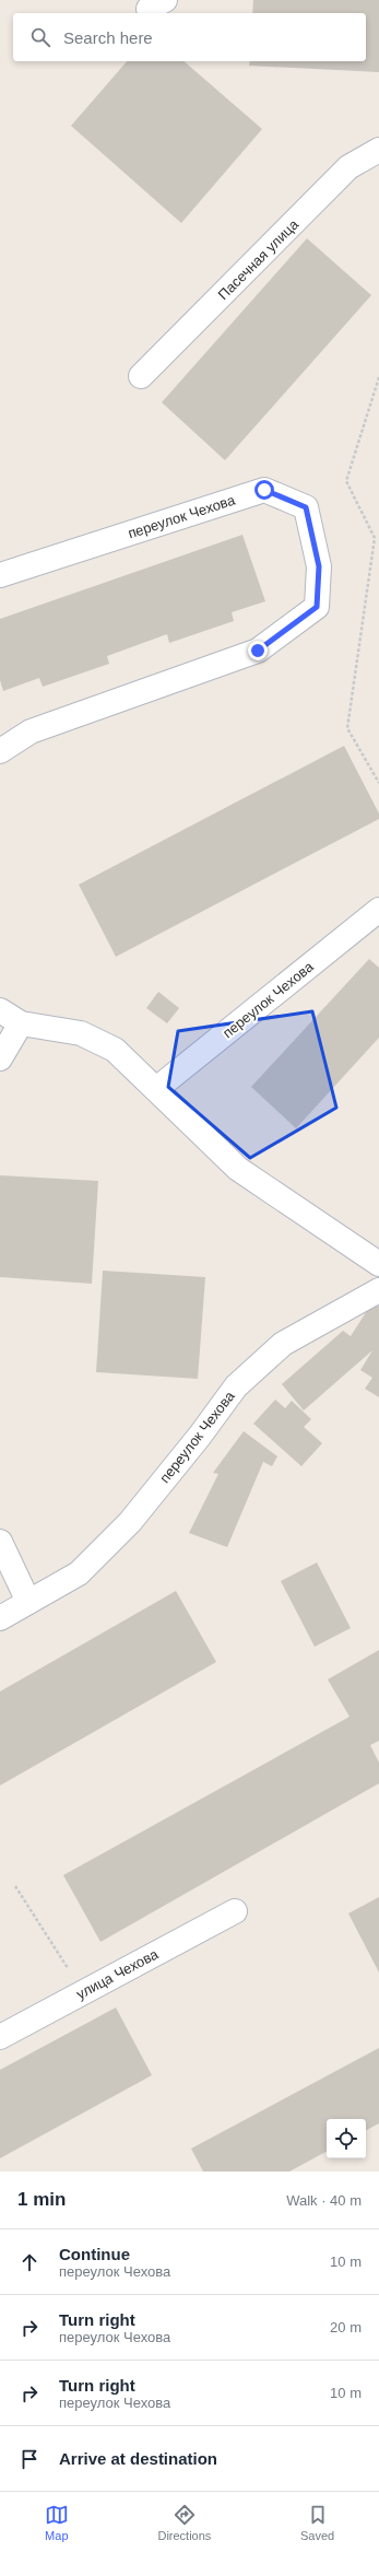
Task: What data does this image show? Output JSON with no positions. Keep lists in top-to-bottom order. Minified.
{"streets":{"street":["Пасечная улица","переулок Чехова","улица Чехова"]},"page":{"search":"Search here","heading":["1 min","Walk · 40 m"],"list":[["Continue","переулок Чехова","10 m"],["Turn right","переулок Чехова","20 m"],["Turn right","переулок Чехова","10 m"],"Arrive at destination"],"nav":["Map","Directions","Saved"]}}
